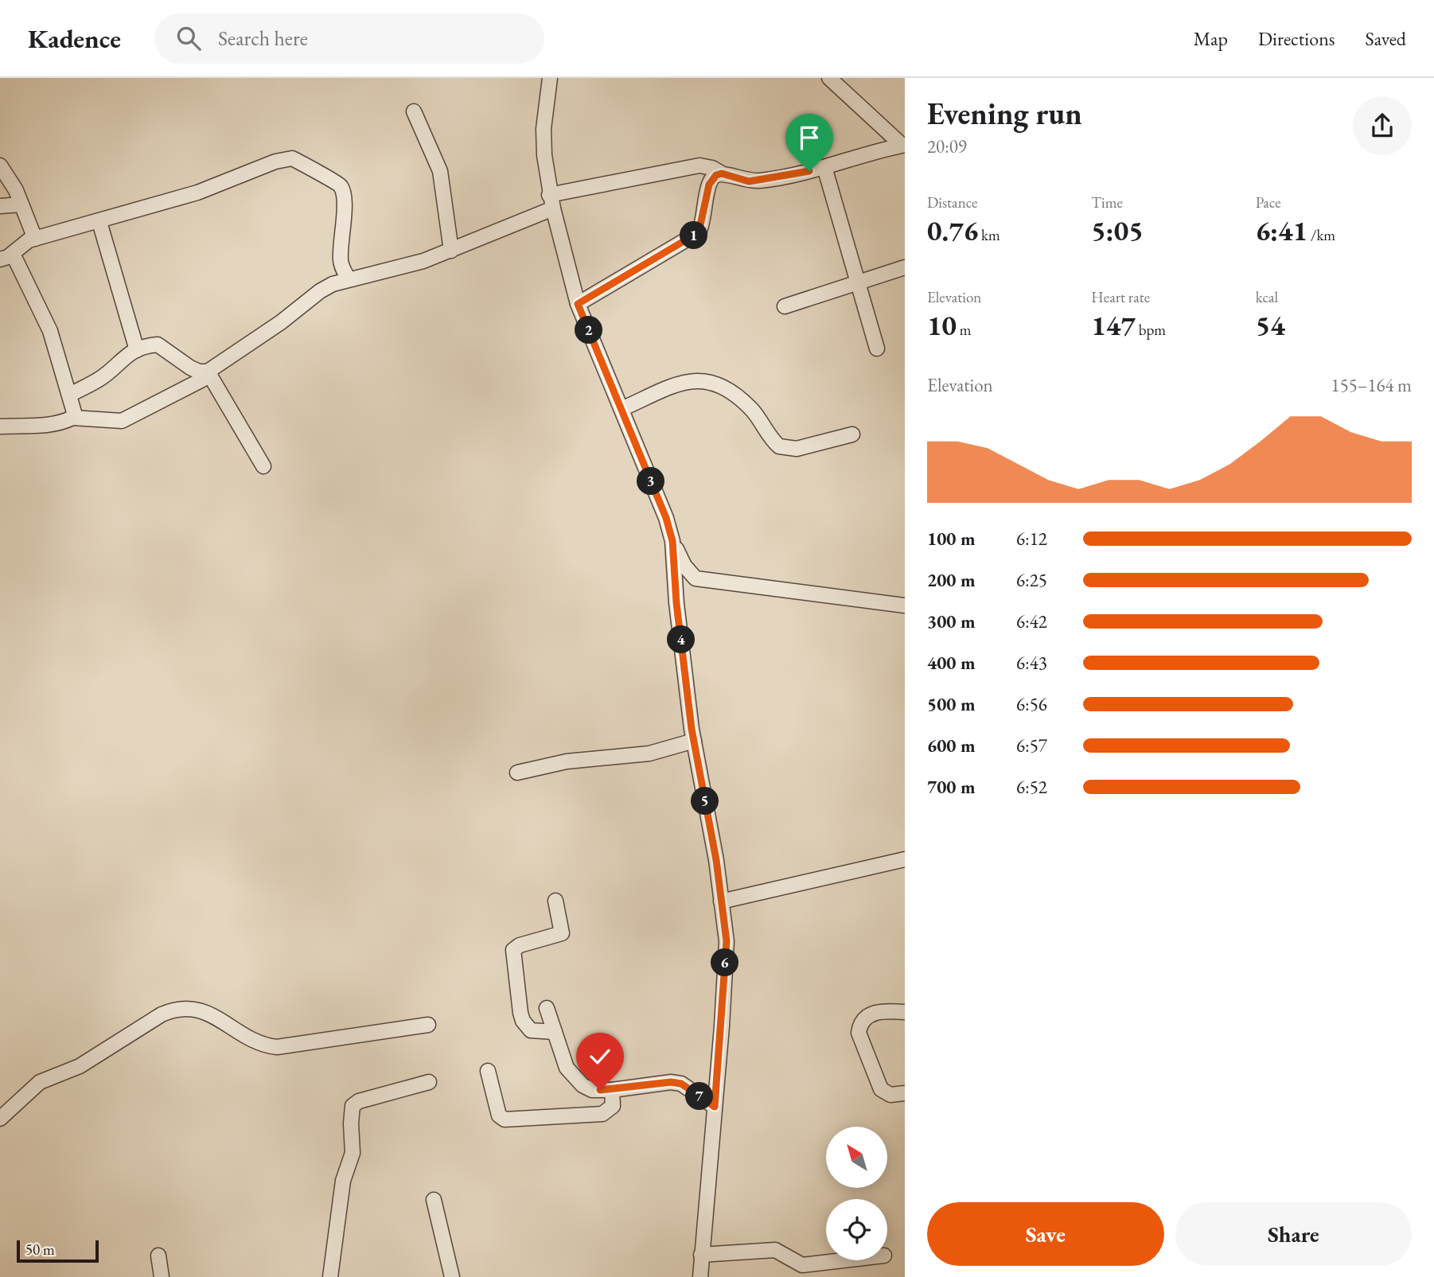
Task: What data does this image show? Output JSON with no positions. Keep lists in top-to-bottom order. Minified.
{"scale_bar":"50 m","north":"top left","page":{"header":"Kadence","search":"Search here","nav":["Map","Directions","Saved"],"heading":["Evening run","20:09"],"stats":[["Distance","0.76 km"],["Time","5:05"],["Pace","6:41 /km"],["Elevation","10 m"],["Heart rate","147 bpm"],["kcal","54"]],"pins":["1","2","3","4","5","6","7"],"chart":["Elevation","155–164 m"],"list":[{"name":"100 m","note":"6:12"},{"name":"200 m","note":"6:25"},{"name":"300 m","note":"6:42"},{"name":"400 m","note":"6:43"},{"name":"500 m","note":"6:56"},{"name":"600 m","note":"6:57"},{"name":"700 m","note":"6:52"}],"buttons":["Save","Share"],"scale":"50 m"}}
